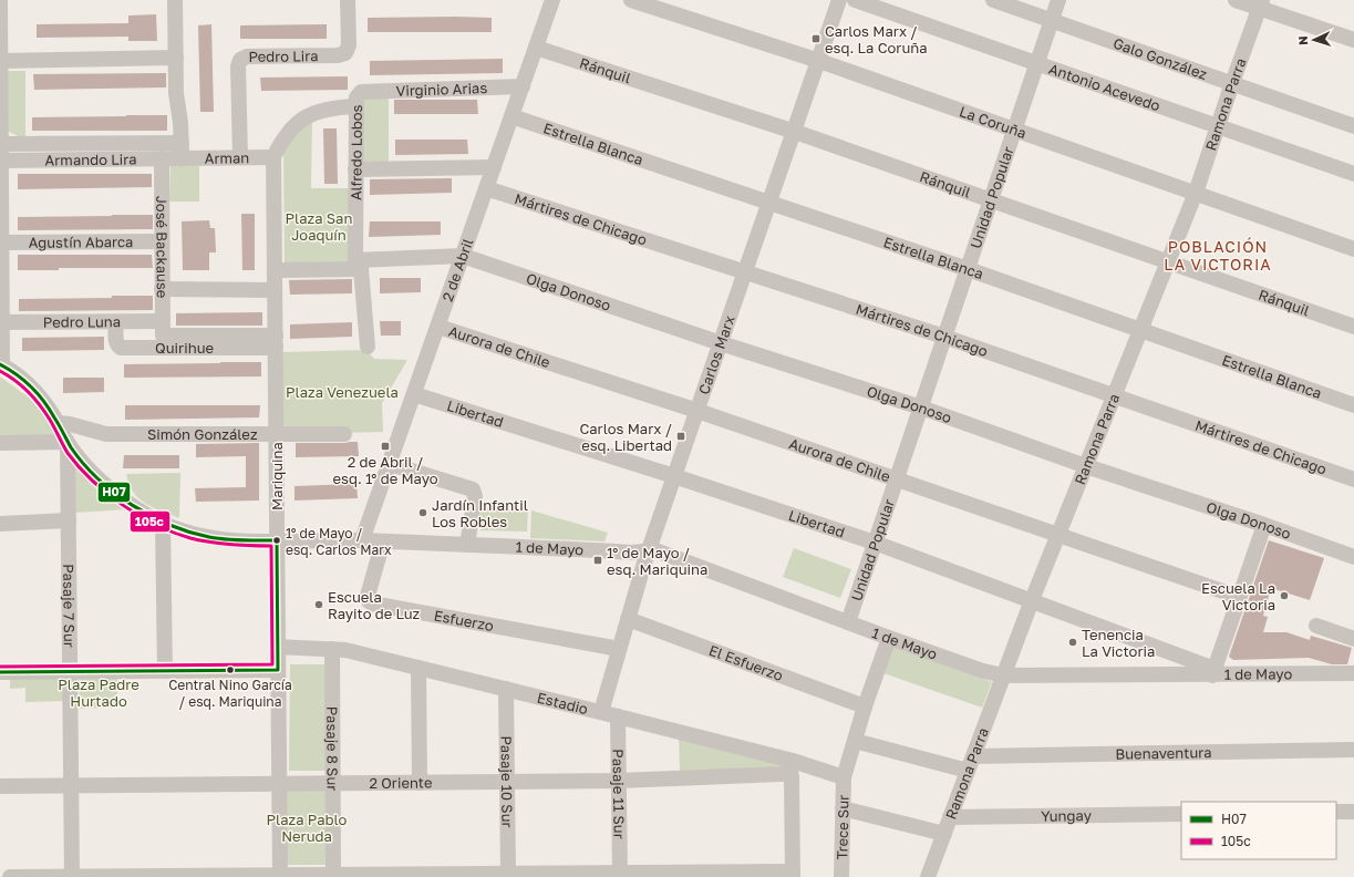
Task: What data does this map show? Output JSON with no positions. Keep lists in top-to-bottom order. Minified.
{"streets":{"street":["Pedro Lira","Galo González","Ránquil","Antonio Acevedo","Virginio Arias","Ramona Parra","La Coruña","Estrella Blanca","Alfredo Lobos","Arman","Armando Lira","Unidad Popular","Mártires de Chicago","Agustín Abarca","José Backause","2 de Abril","Olga Donoso","Pedro Luna","Aurora de Chile","Quirihue","Carlos Marx","Libertad","Simón González","Mariquina","1 de Mayo","Pasaje 7 Sur","Esfuerzo","El Esfuerzo","Estadio","Pasaje 8 Sur","Buenaventura","Pasaje 10 Sur","2 Oriente","Pasaje 11 Sur","Yungay","Trece Sur"]},"crossings":[["Pedro Lira","Arman"],["Galo González","Ramona Parra"],["Galo González","Unidad Popular"],["Ránquil","Ramona Parra"],["Ránquil","Unidad Popular"],["Ránquil","2 de Abril"],["Ránquil","Carlos Marx"],["Antonio Acevedo","Ramona Parra"],["Antonio Acevedo","Unidad Popular"],["Virginio Arias","Alfredo Lobos"],["Virginio Arias","2 de Abril"],["Ramona Parra","La Coruña"],["Ramona Parra","Estrella Blanca"],["Ramona Parra","Mártires de Chicago"],["Ramona Parra","Olga Donoso"],["Ramona Parra","Aurora de Chile"],["Ramona Parra","Libertad"],["Ramona Parra","1 de Mayo"],["Ramona Parra","Buenaventura"],["Ramona Parra","Yungay"],["La Coruña","Unidad Popular"],["La Coruña","Carlos Marx"],["Estrella Blanca","Unidad Popular"],["Estrella Blanca","2 de Abril"],["Estrella Blanca","Carlos Marx"],["Arman","Armando Lira"],["Arman","Mariquina"],["Armando Lira","José Backause"],["Unidad Popular","Mártires de Chicago"],["Unidad Popular","Olga Donoso"],["Unidad Popular","Aurora de Chile"],["Unidad Popular","Libertad"],["Unidad Popular","1 de Mayo"],["Mártires de Chicago","2 de Abril"],["Mártires de Chicago","Carlos Marx"],["Agustín Abarca","José Backause"],["José Backause","Pedro Luna"],["2 de Abril","Olga Donoso"],["2 de Abril","Aurora de Chile"],["2 de Abril","Libertad"],["2 de Abril","1 de Mayo"],["Olga Donoso","Carlos Marx"],["Pedro Luna","Quirihue"],["Pedro Luna","Mariquina"],["Aurora de Chile","Carlos Marx"],["Quirihue","Mariquina"],["Carlos Marx","Libertad"],["Carlos Marx","1 de Mayo"],["Carlos Marx","Esfuerzo"],["Carlos Marx","El Esfuerzo"],["Carlos Marx","Estadio"],["Libertad","1 de Mayo"],["Simón González","Mariquina"],["Simón González","1 de Mayo"],["Mariquina","1 de Mayo"],["Mariquina","Estadio"],["Mariquina","2 Oriente"],["1 de Mayo","Pasaje 7 Sur"],["1 de Mayo","Esfuerzo"],["Pasaje 7 Sur","2 Oriente"],["Estadio","Pasaje 8 Sur"],["Estadio","Pasaje 10 Sur"],["Estadio","2 Oriente"],["Estadio","Pasaje 11 Sur"],["Estadio","Trece Sur"],["Pasaje 8 Sur","2 Oriente"],["Pasaje 10 Sur","2 Oriente"],["2 Oriente","Pasaje 11 Sur"]],"districts":["POBLACIÓN LA VICTORIA"],"parks":["Plaza San Joaquín","Plaza Venezuela","Plaza Padre Hurtado","Plaza Pablo Neruda"],"places":{"transit":["Carlos Marx / esq. La Coruña","Carlos Marx / esq. Libertad","2 de Abril / esq. 1° de Mayo","1° de Mayo / esq. Mariquina"],"other":["Jardín Infantil Los Robles","1° de Mayo / esq. Carlos Marx","Escuela La Victoria","Escuela Rayito de Luz","Tenencia La Victoria","Central Nino García / esq. Mariquina"]},"lines":["transit line H07","transit line 105c"],"legend":["H07","105c"],"north":"left"}
